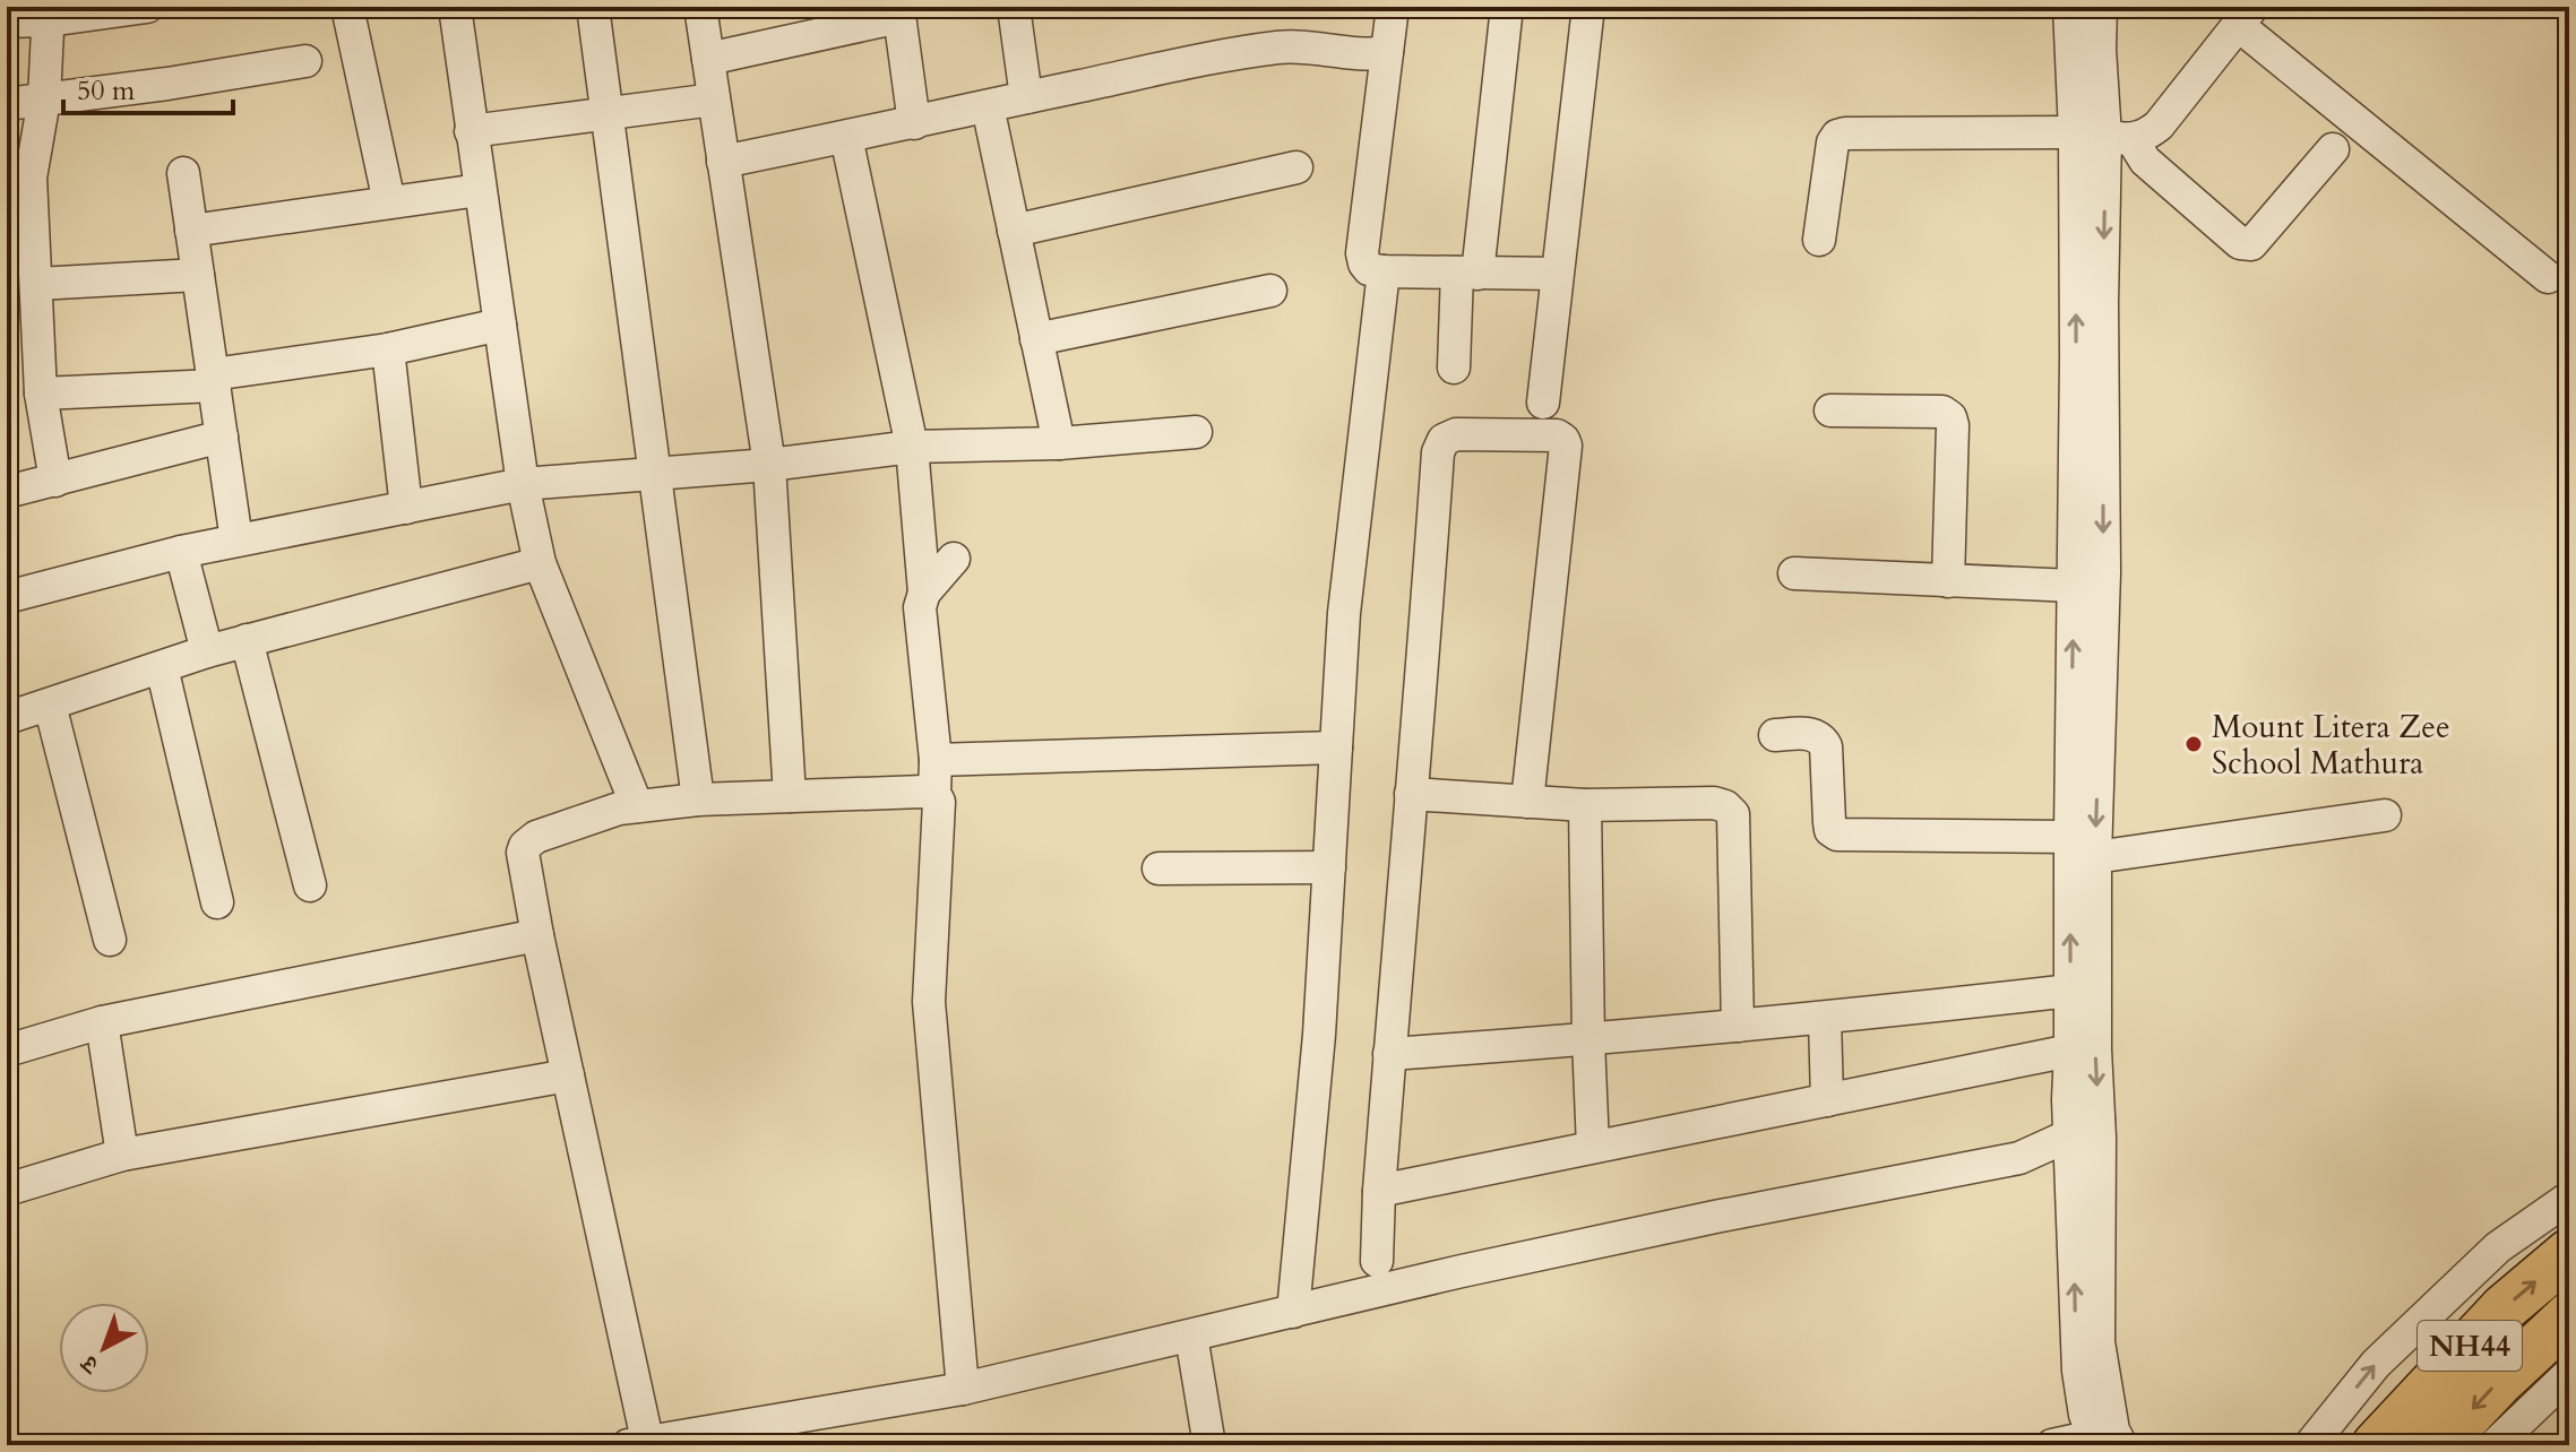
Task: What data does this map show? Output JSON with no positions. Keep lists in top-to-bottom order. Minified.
{"streets":{"highway":["NH44"]},"places":["Mount Litera Zee School Mathura"],"scale_bar":"50 m","north":"bottom left"}
